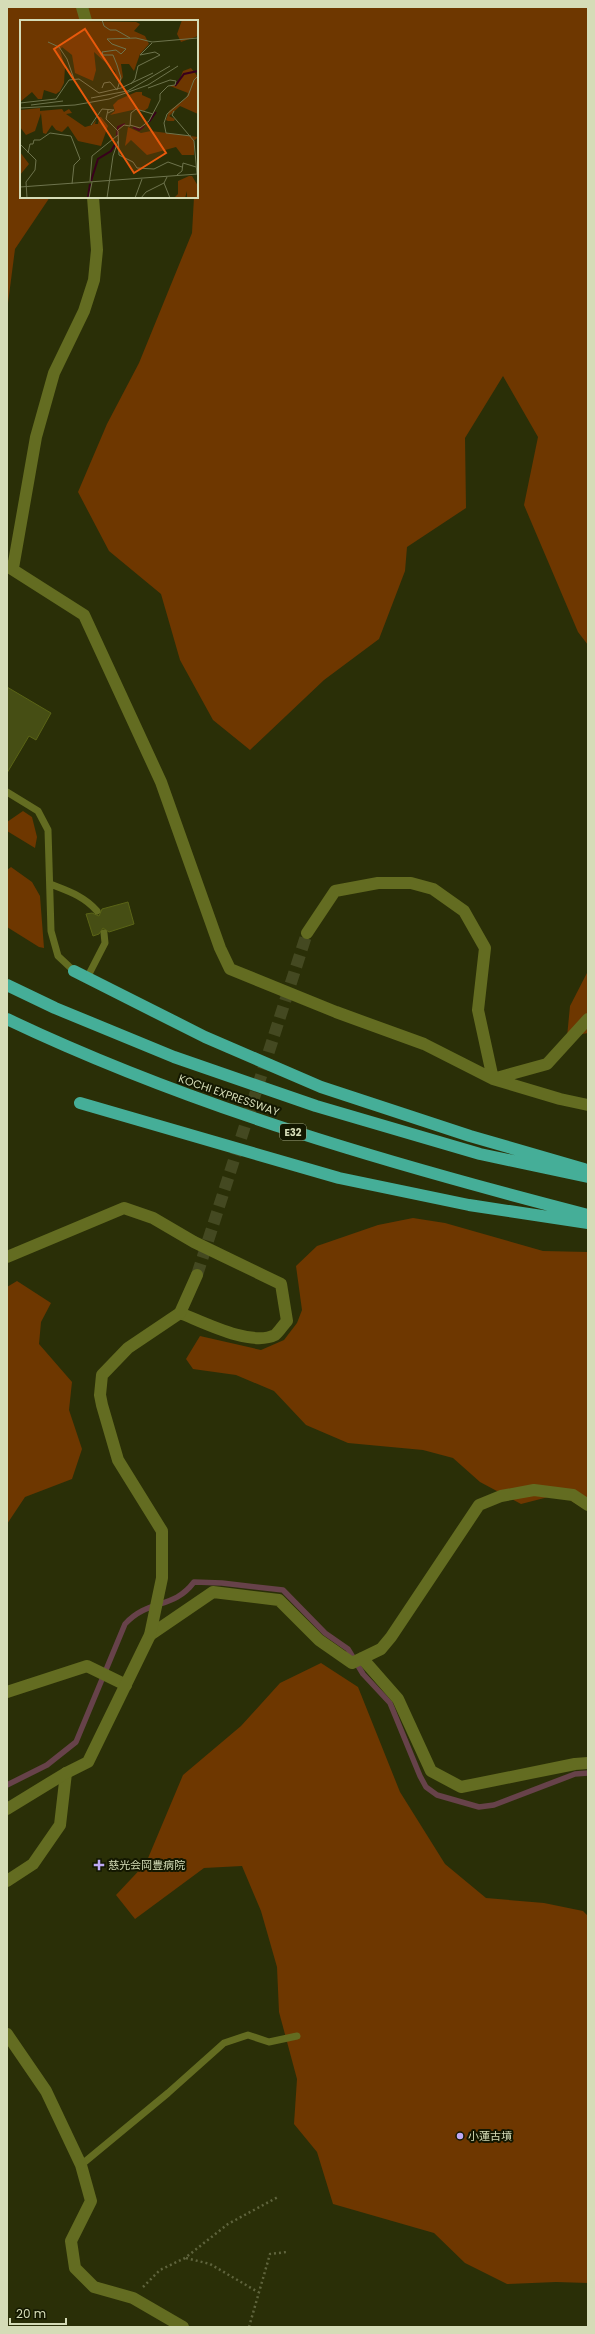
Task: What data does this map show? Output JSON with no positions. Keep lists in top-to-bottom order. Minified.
{"streets":{"highway":["KOCHI EXPRESSWAY","E32"]},"places":{"health":["慈光会岡豊病院"],"other":["小蓮古墳"]},"scale_bar":"20 m"}
